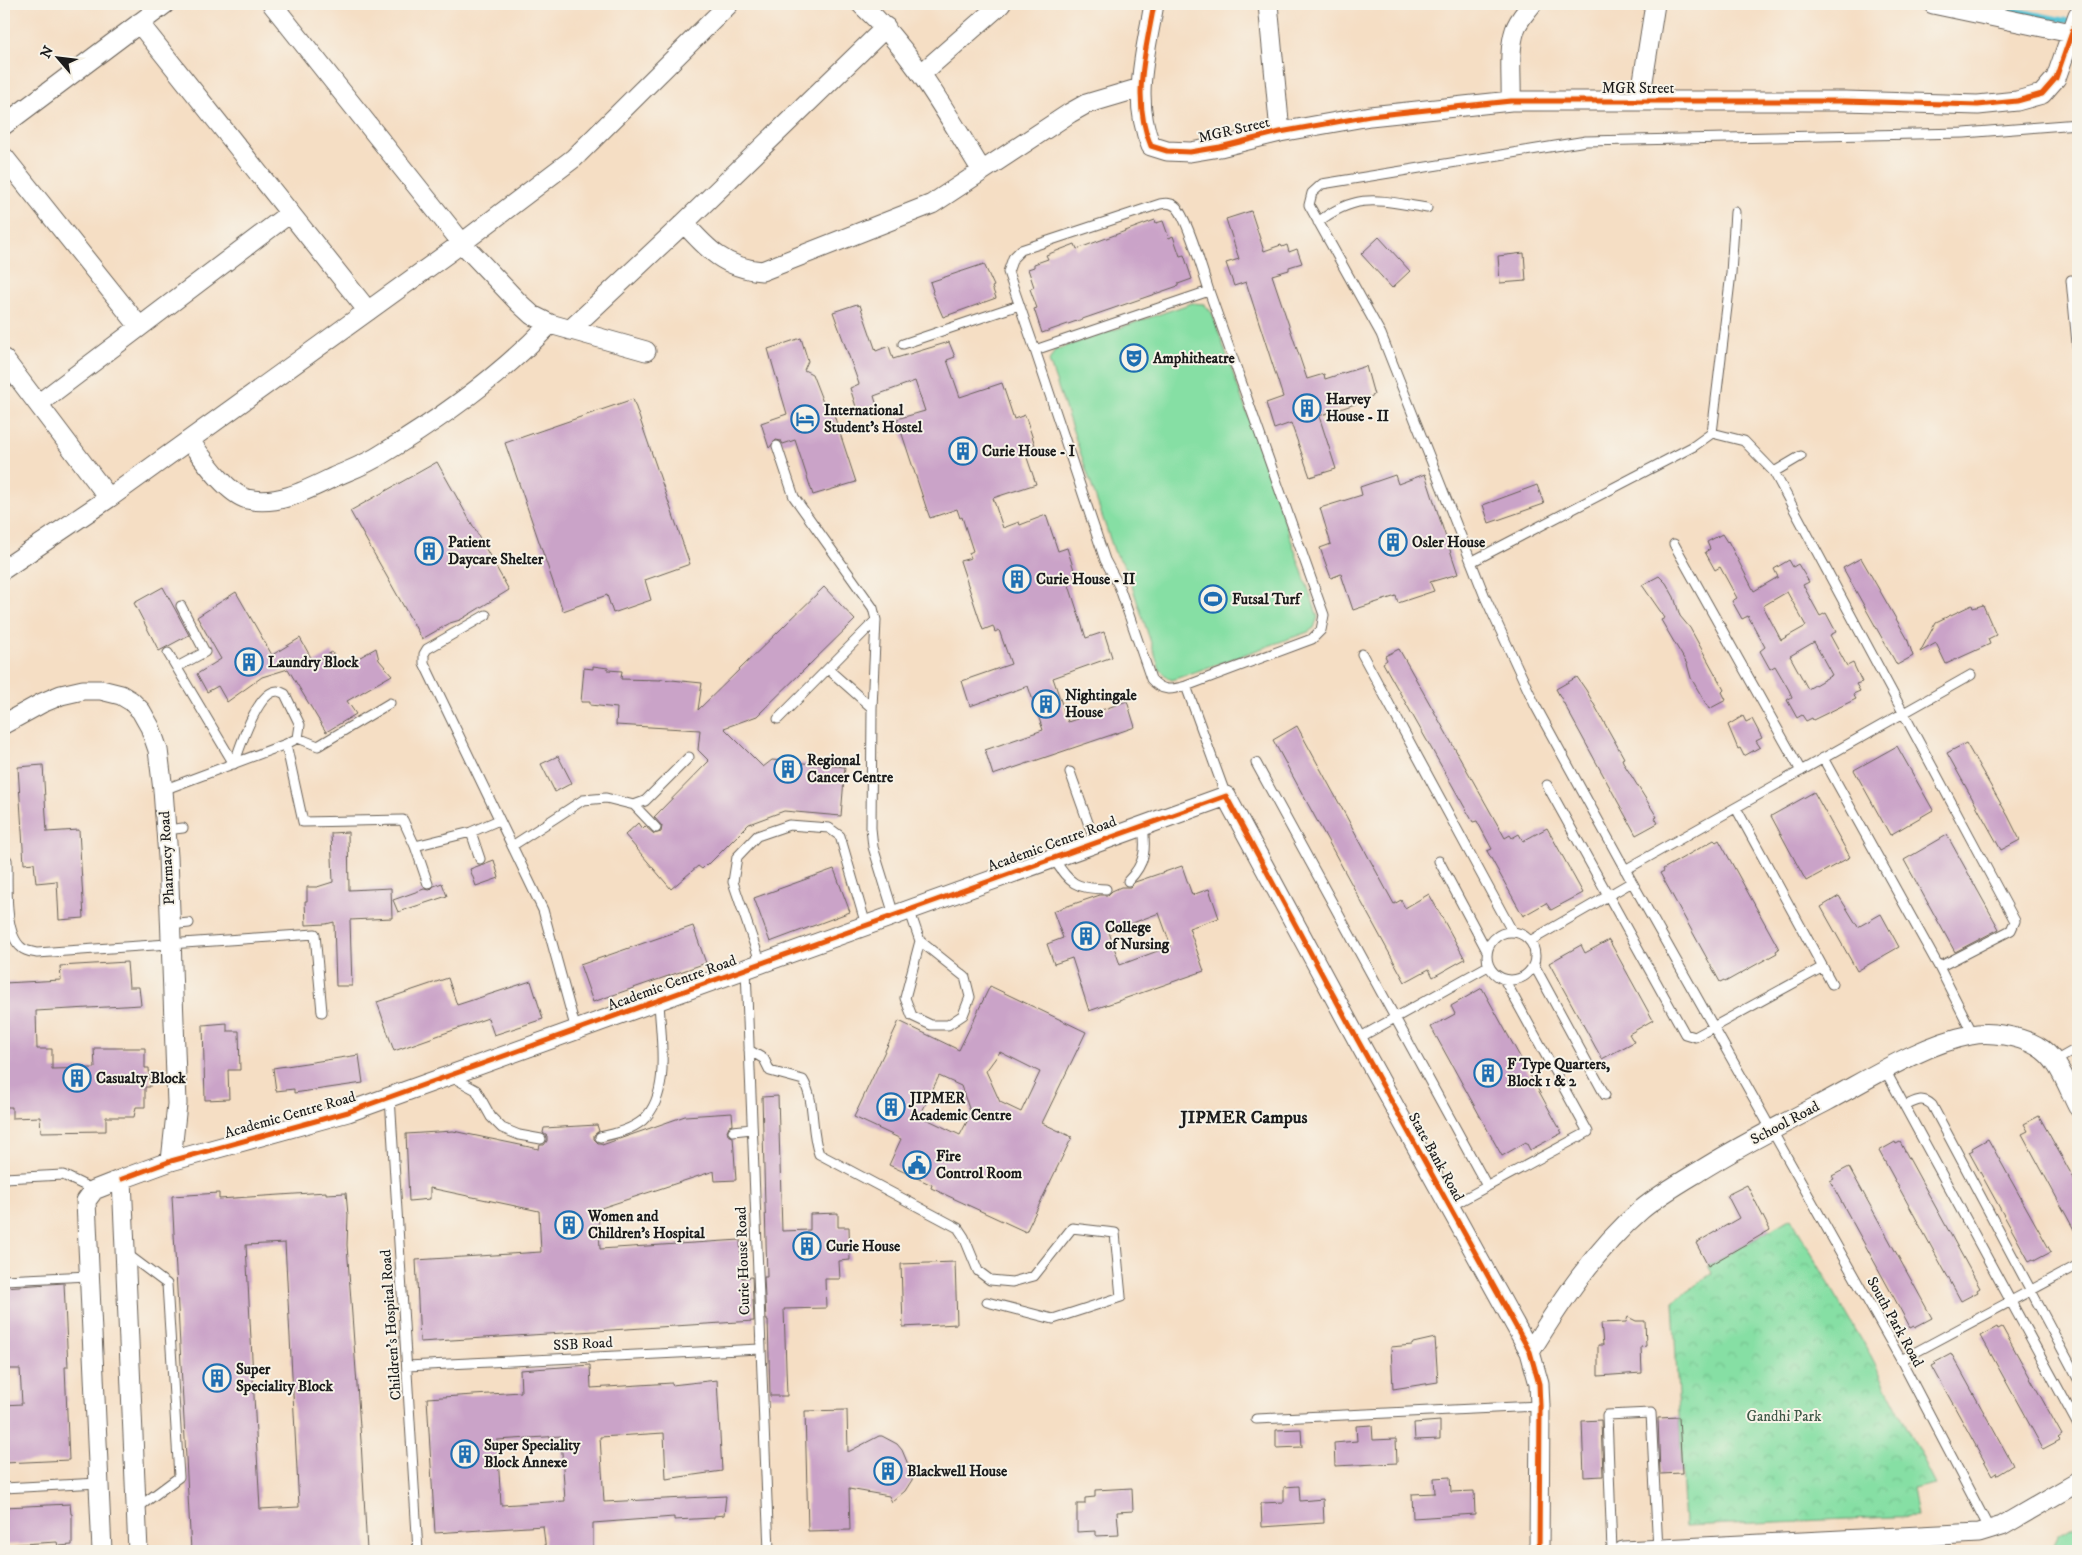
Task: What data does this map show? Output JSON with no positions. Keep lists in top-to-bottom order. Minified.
{"streets":{"street":["MGR Street","Academic Centre Road","Pharmacy Road","School Road","State Bank Road"],"lane":["Curie House Road","South Park Road","Children's Hospital Road","SSB Road"]},"crossings":[["Academic Centre Road","Pharmacy Road"],["Academic Centre Road","State Bank Road"],["Academic Centre Road","Curie House Road"],["Academic Centre Road","Children's Hospital Road"],["School Road","State Bank Road"],["School Road","South Park Road"],["Curie House Road","SSB Road"],["Children's Hospital Road","SSB Road"]],"districts":["JIPMER Campus"],"parks":["Gandhi Park"],"places":{"theatre":["Amphitheatre"],"building":["Harvey House - II","Curie House - I","Osler House","Patient Daycare Shelter","Curie House - II","Laundry Block","Nightingale House","Regional Cancer Centre","College of Nursing","F Type Quarters, Block 1 & 2","Casualty Block","JIPMER Academic Centre","Women and Children's Hospital","Curie House","Super Speciality Block","Super Speciality Block Annexe","Blackwell House"],"hotel":["International Student's Hostel"],"sports":["Futsal Turf"],"public building":["Fire Control Room"]},"north":"top left"}
